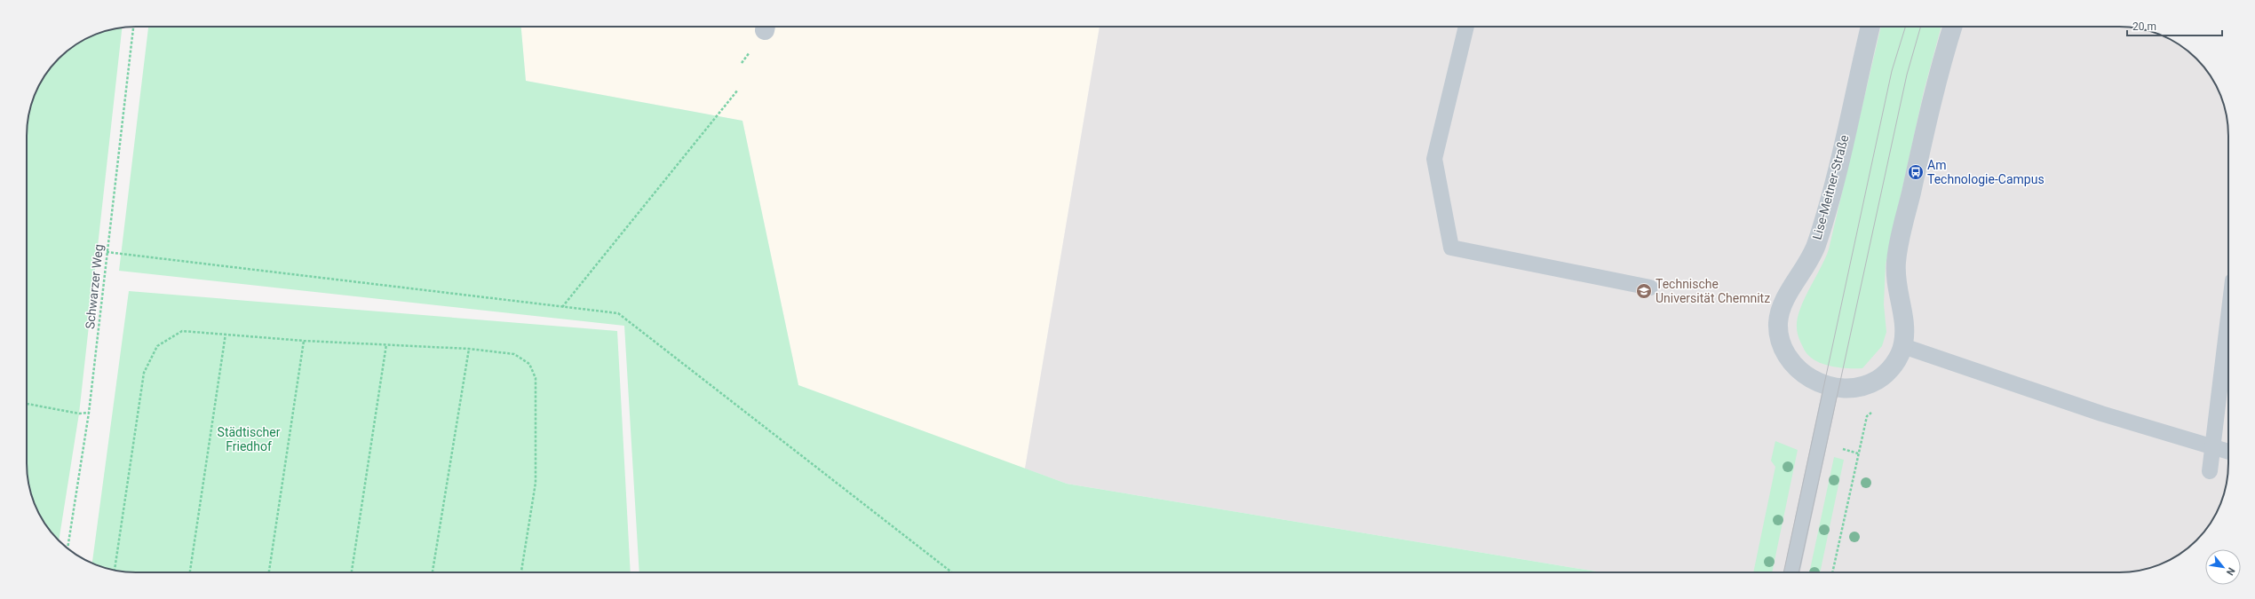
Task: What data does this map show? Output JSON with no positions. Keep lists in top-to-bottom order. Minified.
{"streets":{"street":["Lise-Meitner-Straße"],"path":["Schwarzer Weg"]},"parks":["Städtischer Friedhof"],"places":{"bus stop":["Am Technologie-Campus"],"school or university":["Technische Universität Chemnitz"]},"scale_bar":"20 m","north":"bottom right"}
